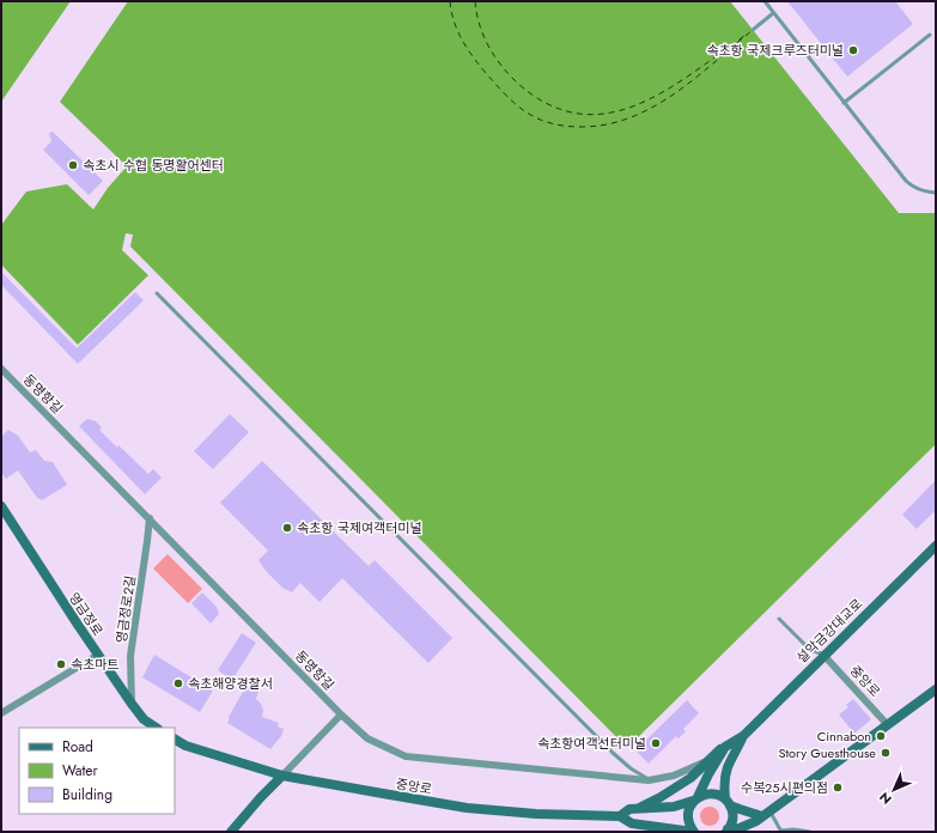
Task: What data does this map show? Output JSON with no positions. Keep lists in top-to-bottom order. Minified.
{"streets":{"street":["동명항길","영금정로2길","영금정로","설악금강대교로","중앙로"]},"crossings":[["동명항길","영금정로2길"],["영금정로2길","영금정로"],["설악금강대교로","중앙로"]],"places":["속초항 국제크루즈터미널","속초시 수협 동명활어센터","속초항 국제여객터미널","속초마트","속초해양경찰서","Cinnabon","속초항여객선터미널","Story Guesthouse","수복25시편의점"],"legend":["Road","Water","Building"],"north":"bottom left"}
